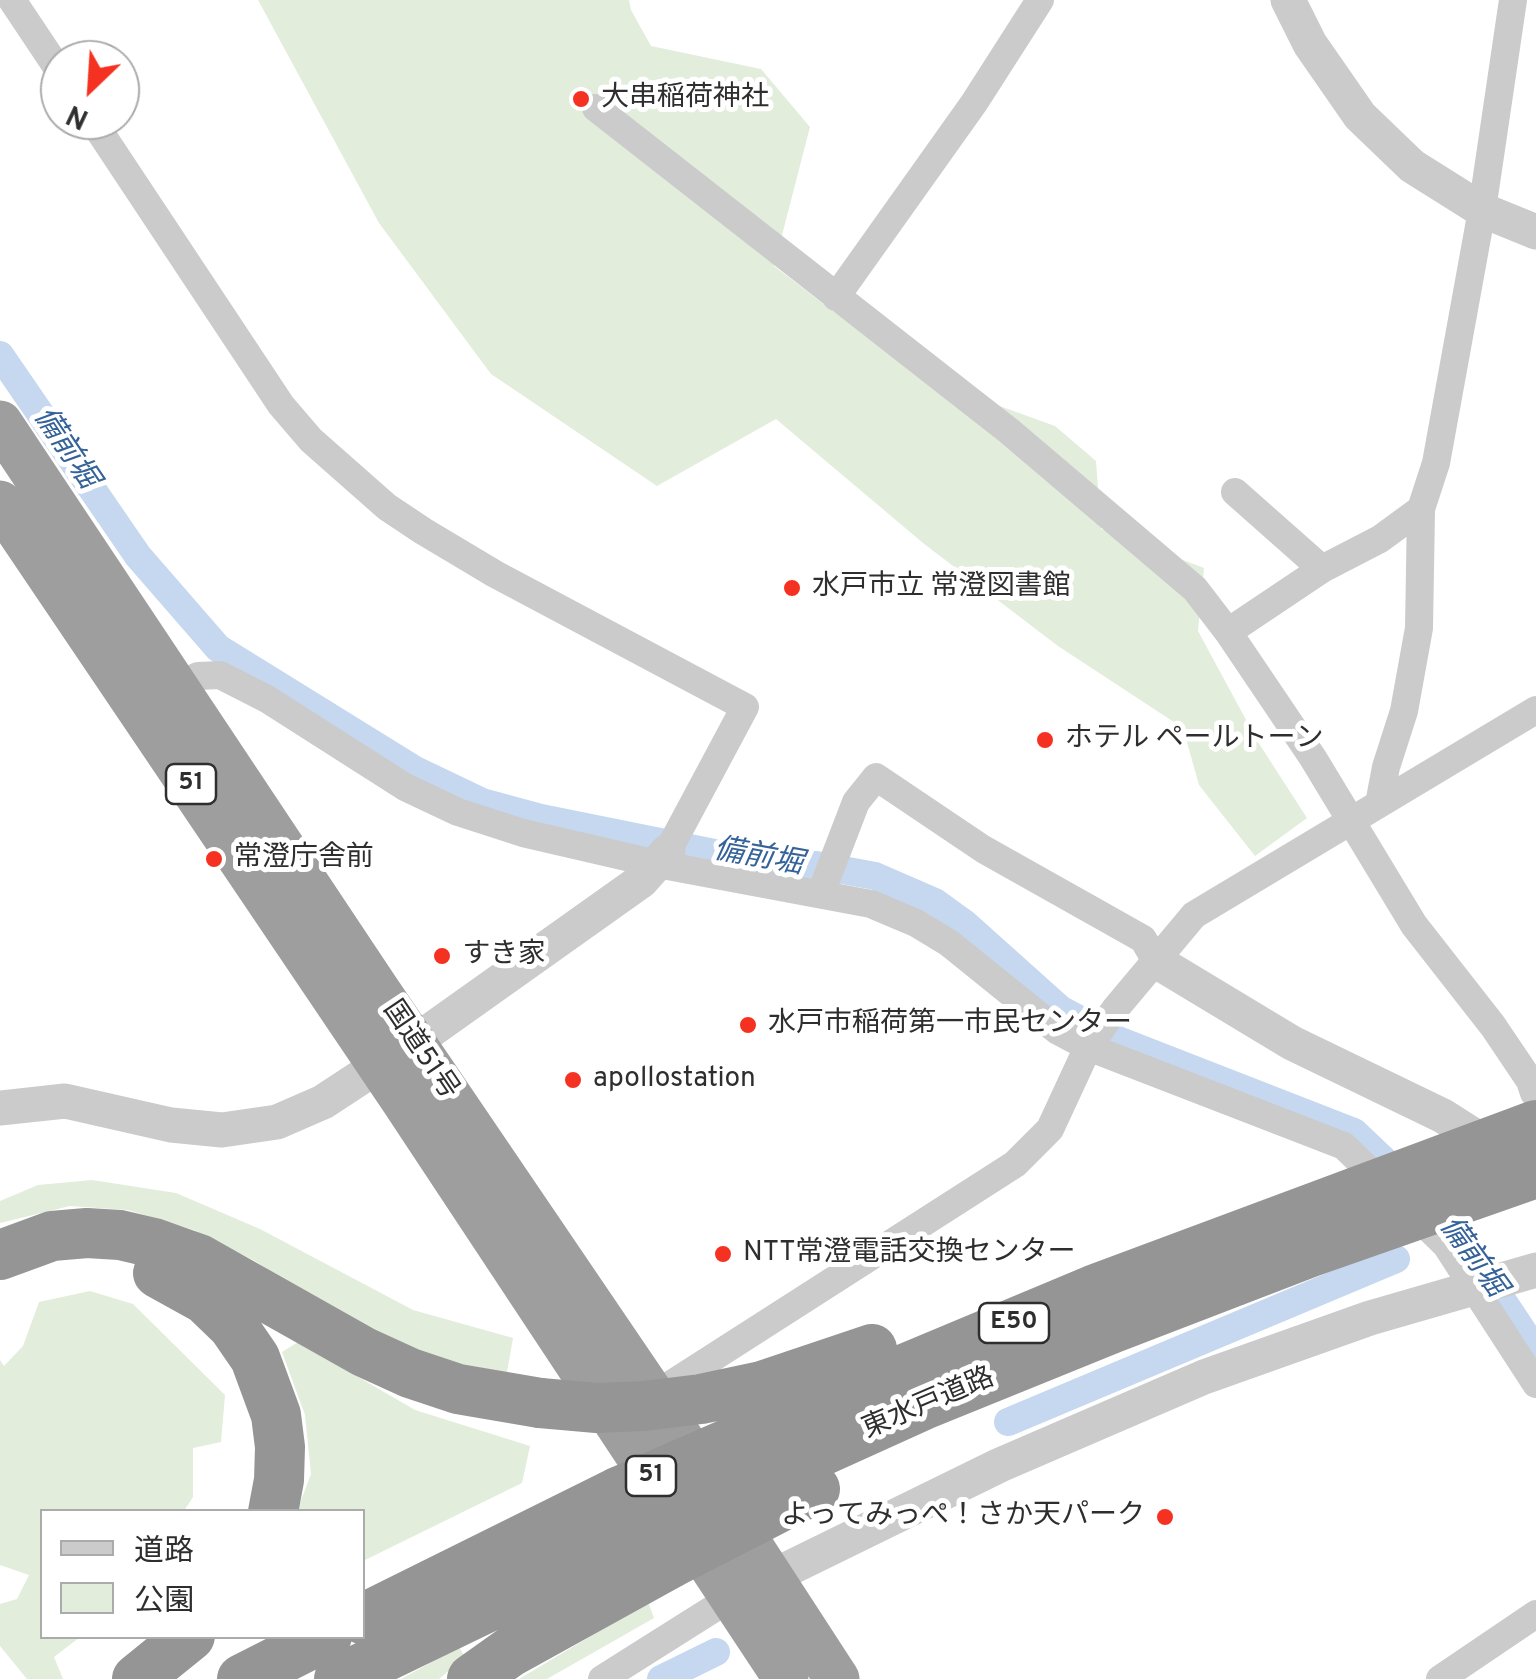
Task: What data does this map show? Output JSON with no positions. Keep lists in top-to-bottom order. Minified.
{"streets":{"highway":["51","国道51号","E50","東水戸道路"]},"water":["備前堀"],"places":["大串稲荷神社","水戸市立 常澄図書館","ホテル ペールトーン","常澄庁舎前","すき家","水戸市稲荷第一市民センター","apollostation","NTT常澄電話交換センター","よってみっぺ！さか天パーク"],"legend":["道路","公園"],"north":"bottom left"}
